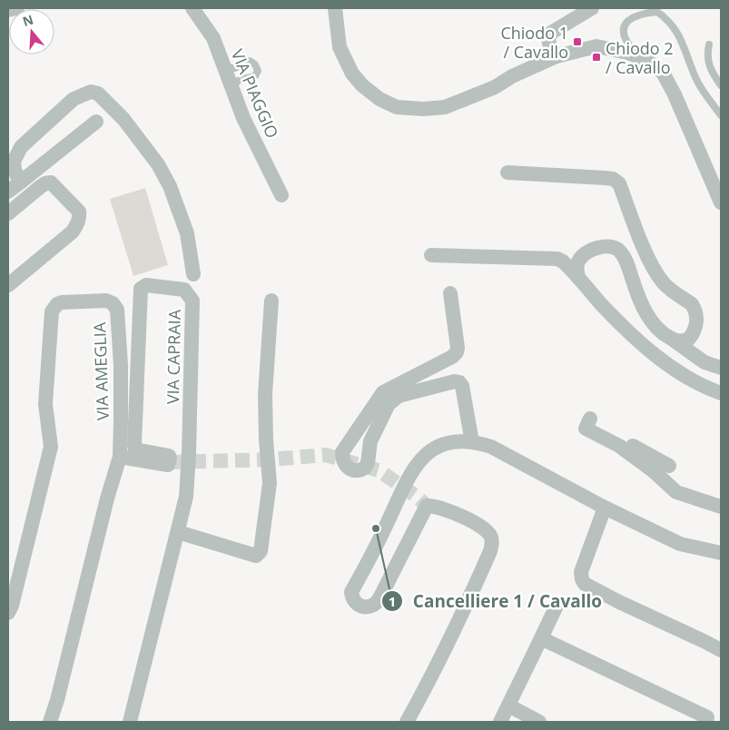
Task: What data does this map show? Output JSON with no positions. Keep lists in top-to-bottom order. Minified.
{"streets":{"street":["VIA PIAGGIO","VIA CAPRAIA","VIA AMEGLIA"]},"crossings":[["VIA CAPRAIA","VIA AMEGLIA"]],"places":{"transit":["Chiodo 1 / Cavallo","Chiodo 2 / Cavallo"],"other":["Cancelliere 1 / Cavallo"]},"north":"top"}
